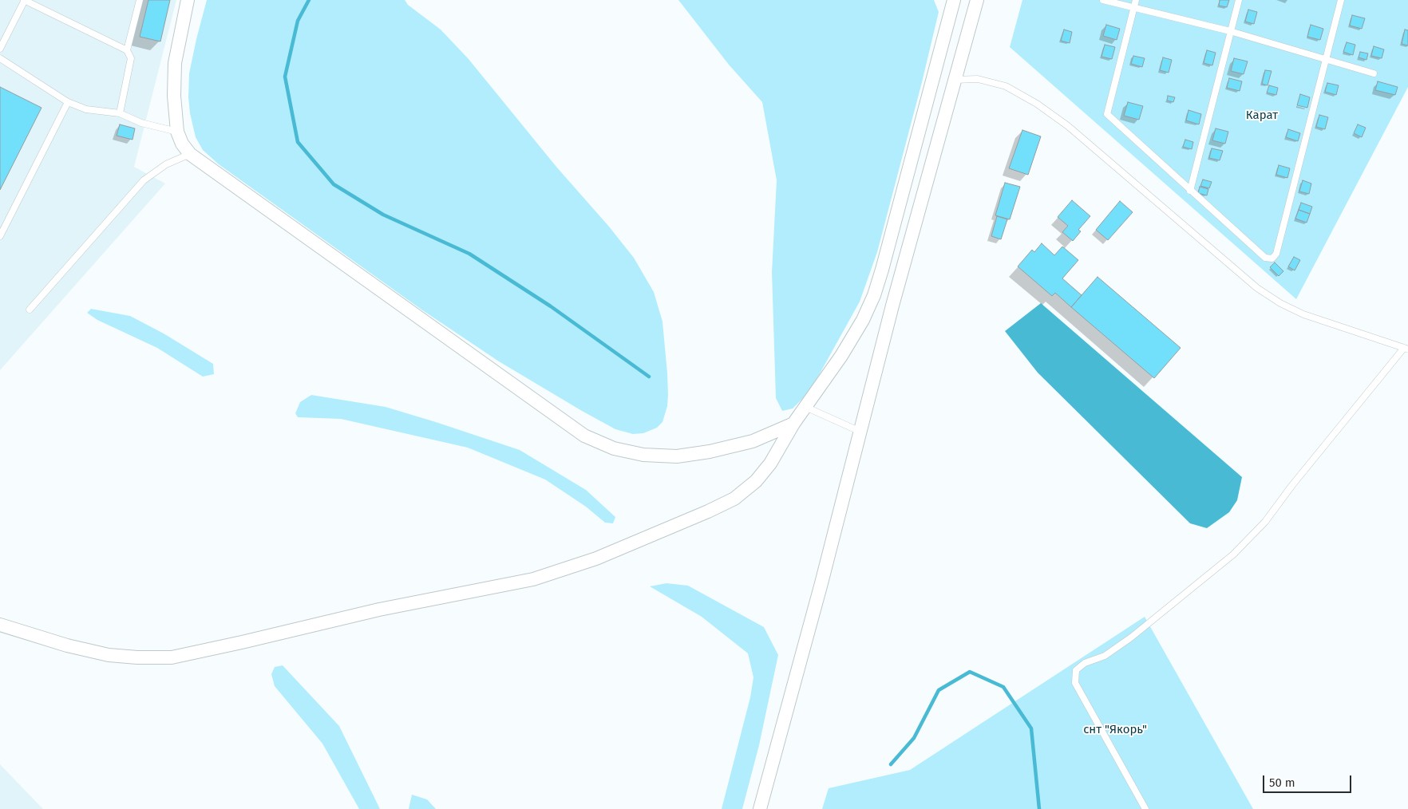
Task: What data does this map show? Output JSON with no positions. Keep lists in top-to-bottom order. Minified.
{"parks":["Карат","снт \"Якорь\""],"scale_bar":"50 m"}
